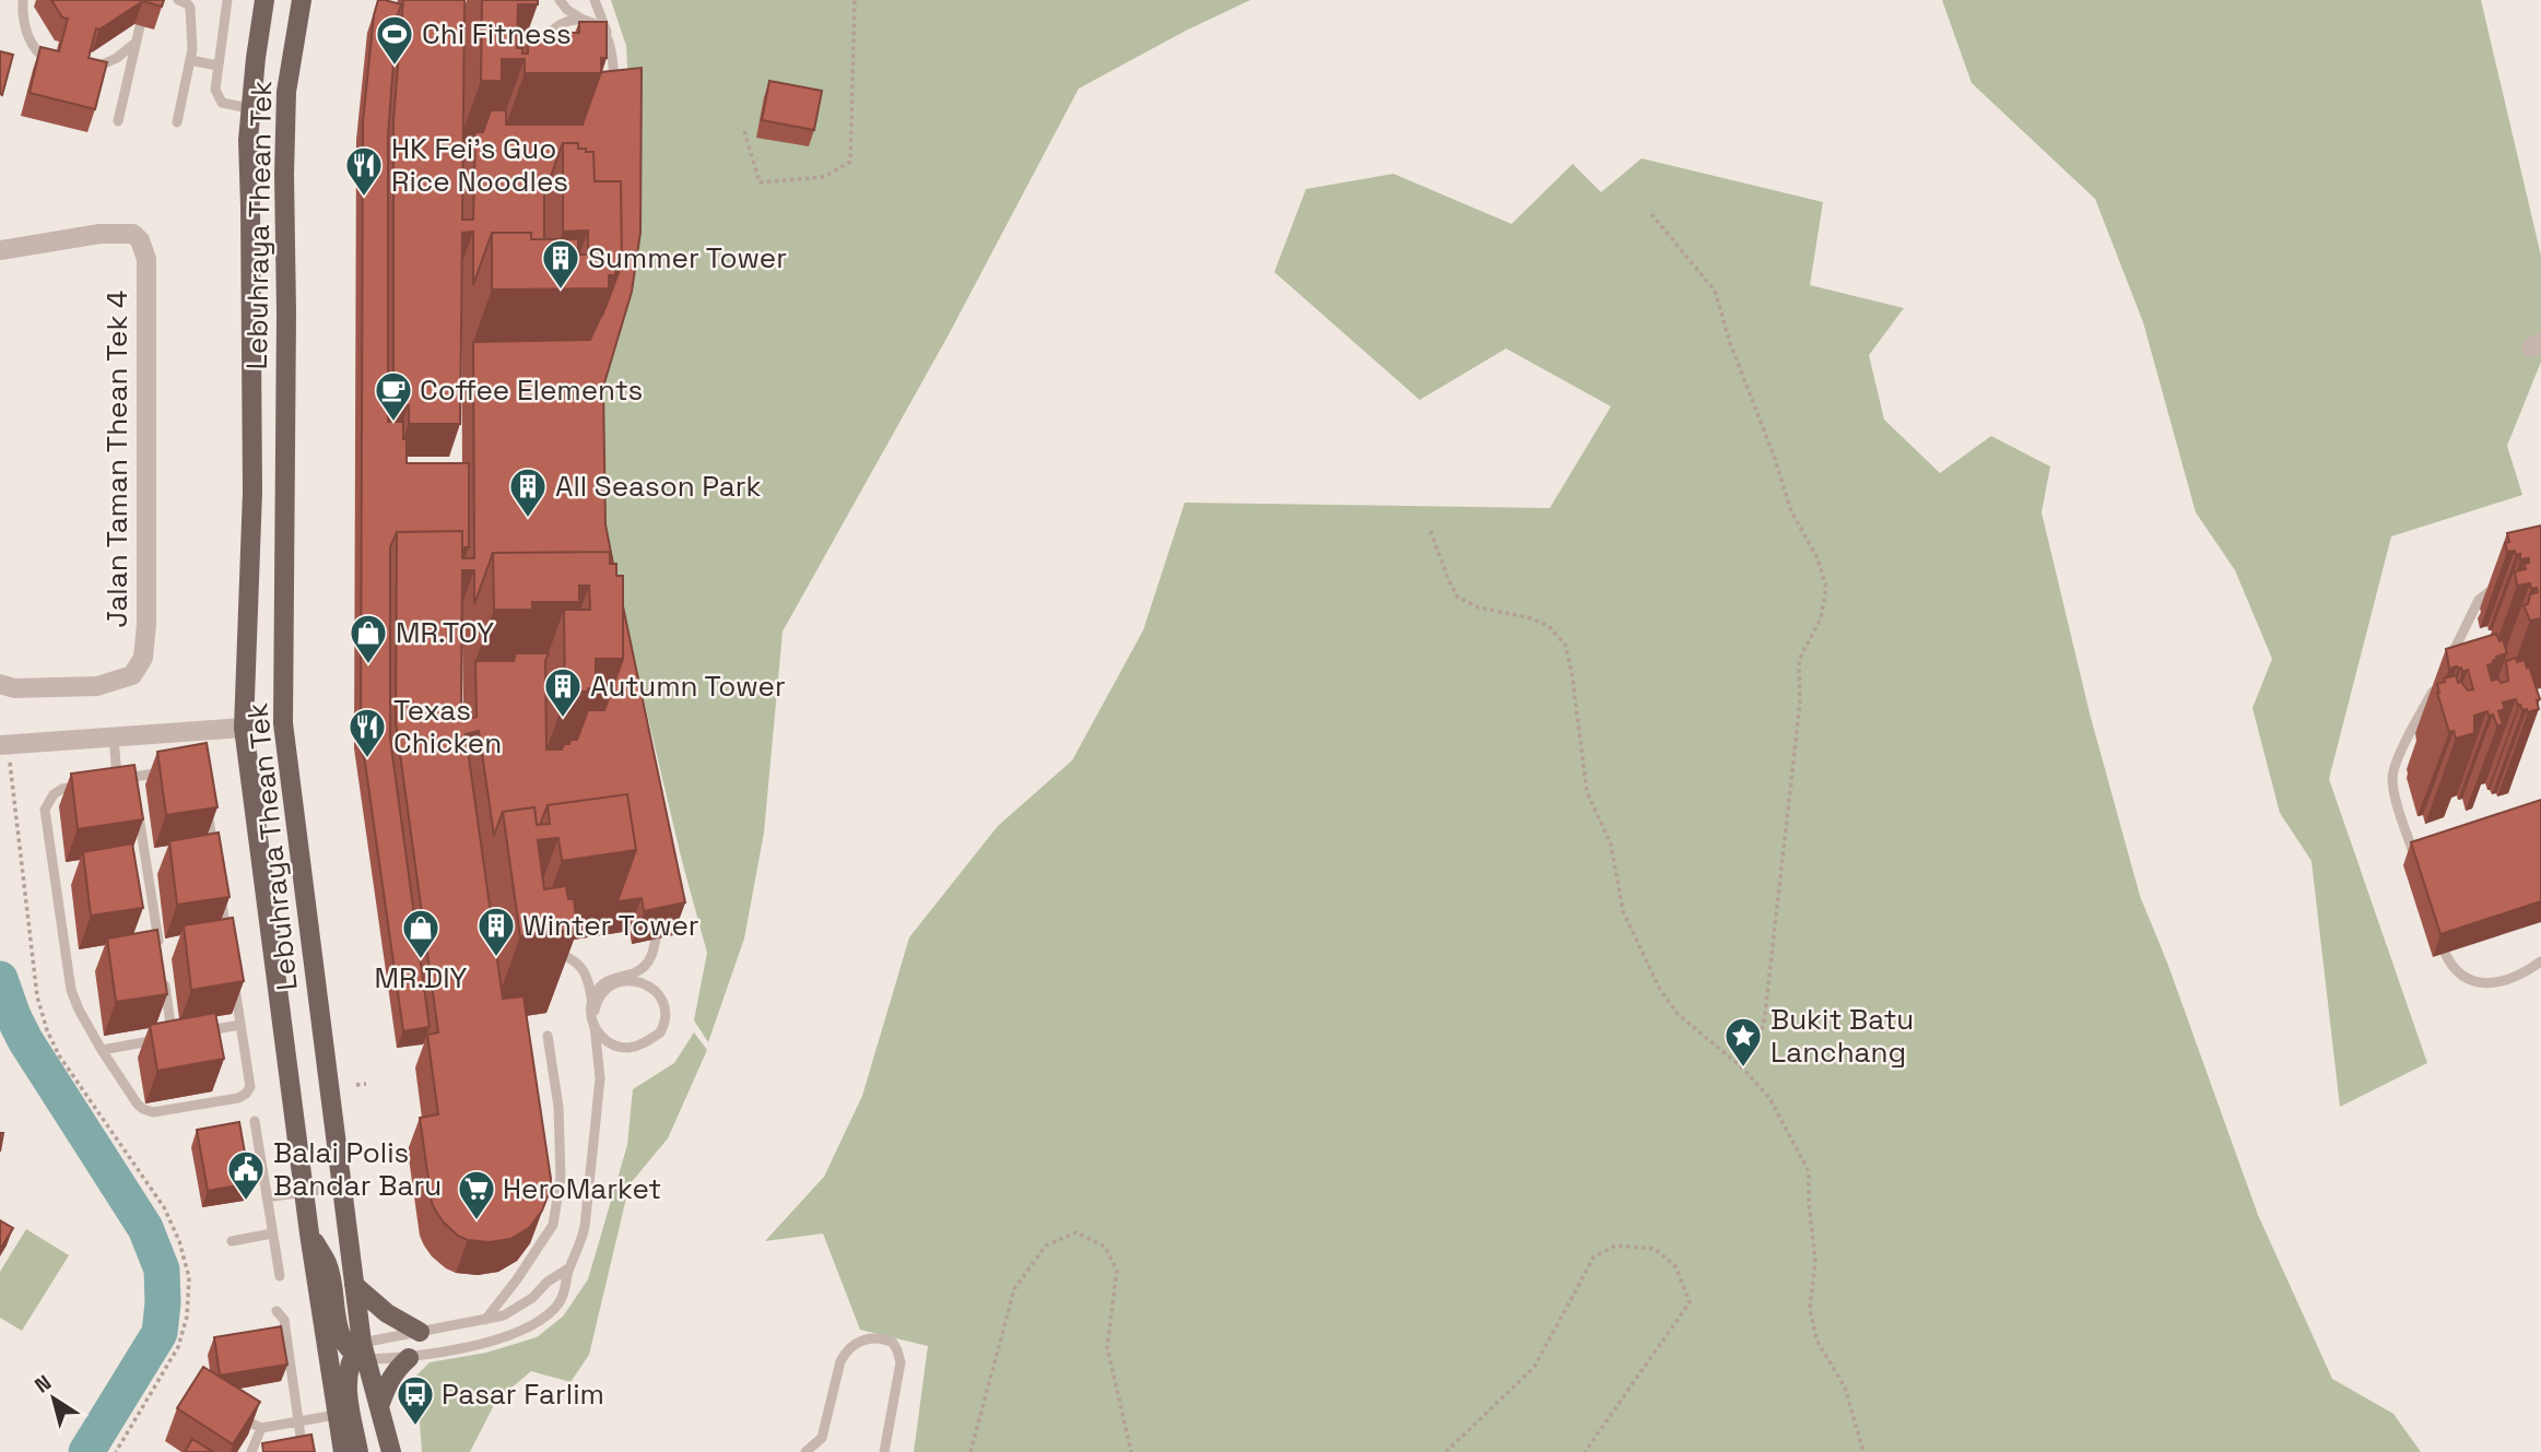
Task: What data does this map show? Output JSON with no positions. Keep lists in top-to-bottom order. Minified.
{"streets":{"main road":["Lebuhraya Thean Tek"],"street":["Jalan Taman Thean Tek 4"]},"places":{"sports":["Chi Fitness"],"restaurant":["HK Fei's Guo Rice Noodles","Texas Chicken"],"building":["Summer Tower","All Season Park","Autumn Tower","Winter Tower"],"cafe":["Coffee Elements"],"shop":["MR.TOY","MR.DIY"],"place":["Bukit Batu Lanchang"],"public building":["Balai Polis Bandar Baru"],"supermarket":["HeroMarket"],"bus stop":["Pasar Farlim"]},"north":"top left"}
